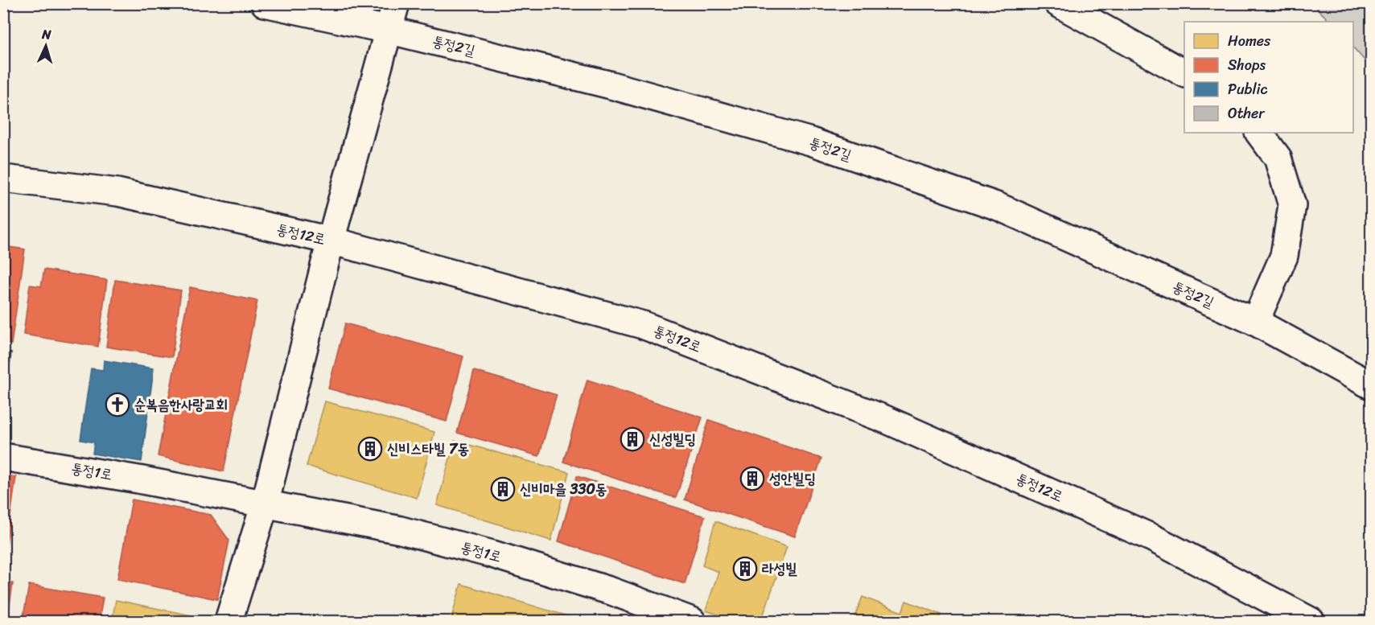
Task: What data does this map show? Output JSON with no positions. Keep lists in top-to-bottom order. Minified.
{"streets":{"street":["통정2길","통정12로","통정1로"]},"places":{"church":["순복음한사랑교회"],"building":["신성빌딩","신비스타빌 7동","성안빌딩","신비마을 330동","라성빌"]},"legend":["Homes","Shops","Public","Other"],"north":"top"}
